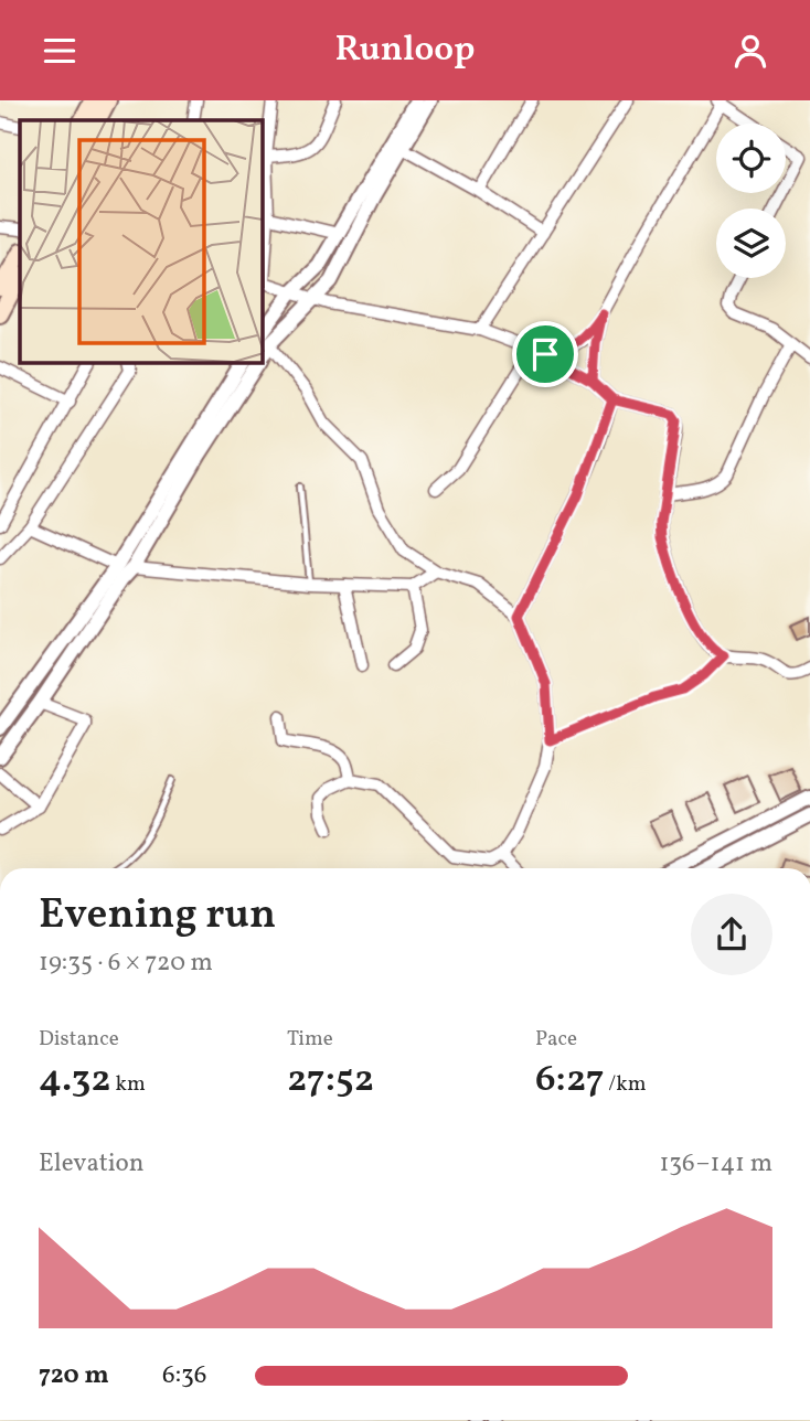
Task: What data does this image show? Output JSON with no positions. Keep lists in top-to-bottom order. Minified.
{"page":{"header":"Runloop","heading":["Evening run","19:35 · 6 × 720 m"],"stats":[["Distance","4.32 km"],["Time","27:52"],["Pace","6:27 /km"]],"chart":["Elevation","136–141 m"],"list":[{"name":"720 m","note":"6:36"}]}}
